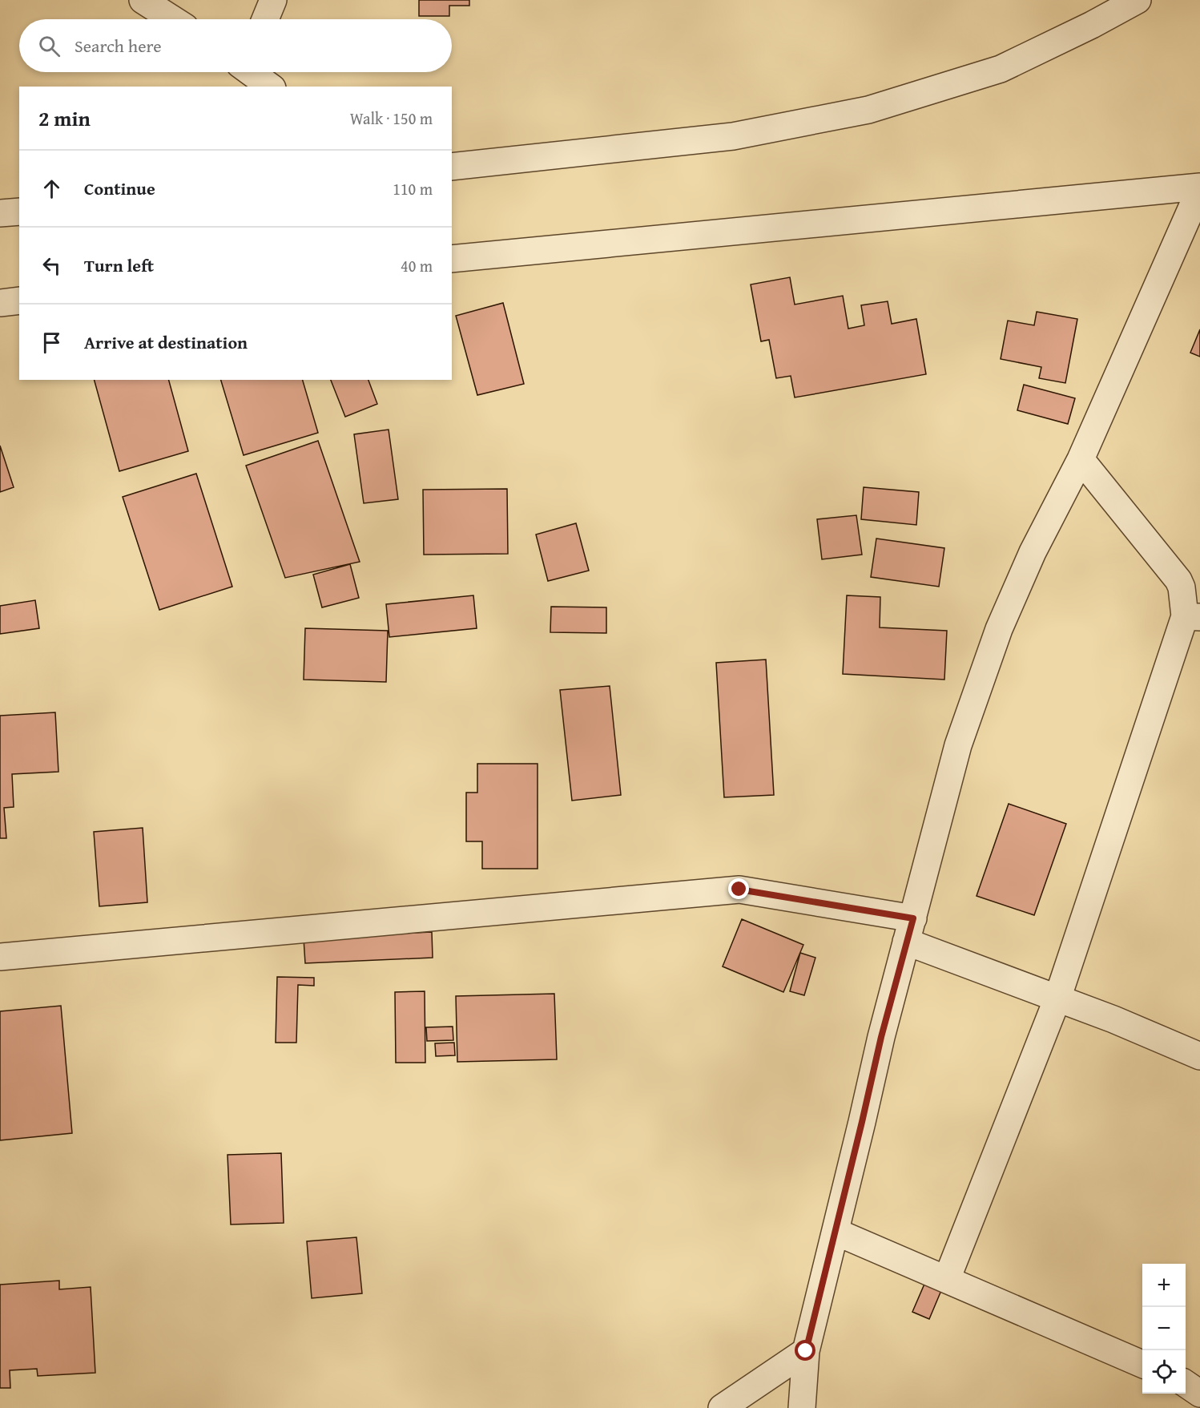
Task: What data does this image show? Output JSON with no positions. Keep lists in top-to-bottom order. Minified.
{"page":{"search":"Search here","heading":["2 min","Walk · 150 m"],"list":[["Continue","110 m"],["Turn left","40 m"],"Arrive at destination"],"map_buttons":["+","−"]}}
